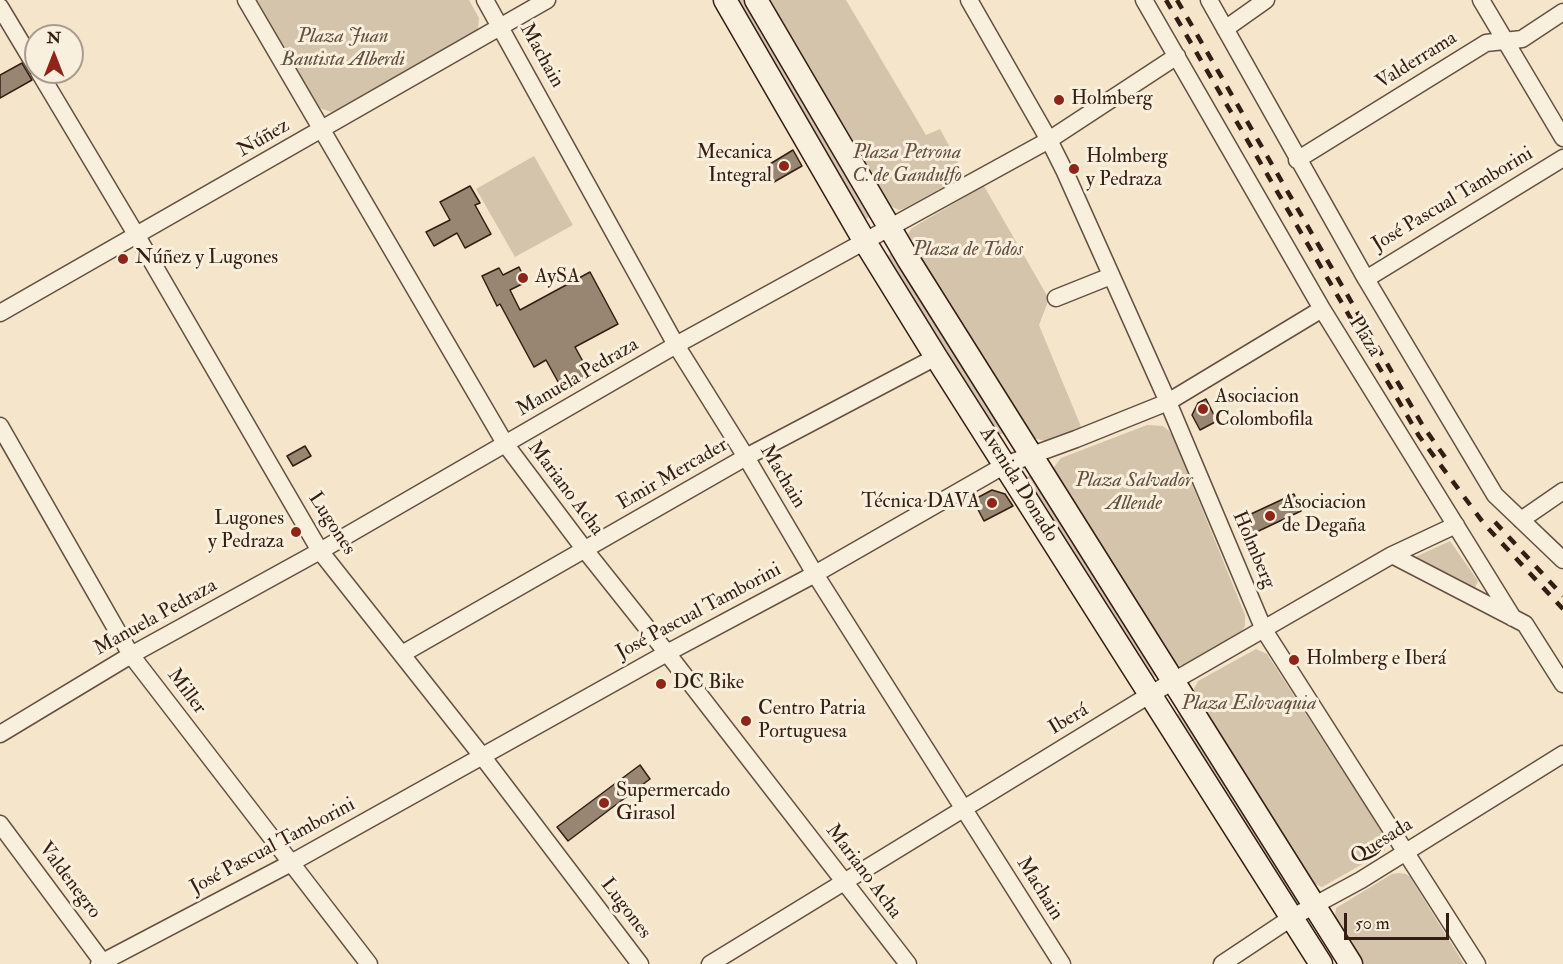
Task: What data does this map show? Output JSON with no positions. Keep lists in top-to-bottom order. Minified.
{"streets":{"main road":["Avenida Donado"],"street":["Machain","Valderrama","Núñez","José Pascual Tamborini","Plaza","Manuela Pedraza","Emir Mercader","Mariano Acha","Lugones","Holmberg","Miller","Iberá","Quesada","Valdenegro"]},"crossings":[["Machain","Núñez"],["Machain","José Pascual Tamborini"],["Machain","Manuela Pedraza"],["Machain","Emir Mercader"],["Machain","Iberá"],["Valderrama","Plaza"],["Núñez","Mariano Acha"],["Núñez","Lugones"],["José Pascual Tamborini","Plaza"],["José Pascual Tamborini","Avenida Donado"],["José Pascual Tamborini","Mariano Acha"],["José Pascual Tamborini","Lugones"],["José Pascual Tamborini","Holmberg"],["José Pascual Tamborini","Miller"],["José Pascual Tamborini","Valdenegro"],["Plaza","Manuela Pedraza"],["Plaza","Iberá"],["Manuela Pedraza","Avenida Donado"],["Manuela Pedraza","Mariano Acha"],["Manuela Pedraza","Lugones"],["Manuela Pedraza","Holmberg"],["Manuela Pedraza","Miller"],["Emir Mercader","Avenida Donado"],["Emir Mercader","Mariano Acha"],["Emir Mercader","Lugones"],["Avenida Donado","Iberá"],["Avenida Donado","Quesada"],["Mariano Acha","Iberá"],["Holmberg","Iberá"],["Holmberg","Quesada"]],"parks":["Plaza Juan Bautista Alberdi","Plaza Petrona C. de Gandulfo","Plaza de Todos","Plaza Salvador Allende","Plaza Eslovaquia"],"places":["Holmberg","Mecanica Integral","Holmberg y Pedraza","Núñez y Lugones","AySA","Asociacion Colombofila","Técnica DAVA","Asociacion de Degaña","Lugones y Pedraza","Holmberg e Iberá","DC Bike","Centro Patria Portuguesa","Supermercado Girasol"],"scale_bar":"50 m","north":"top"}
